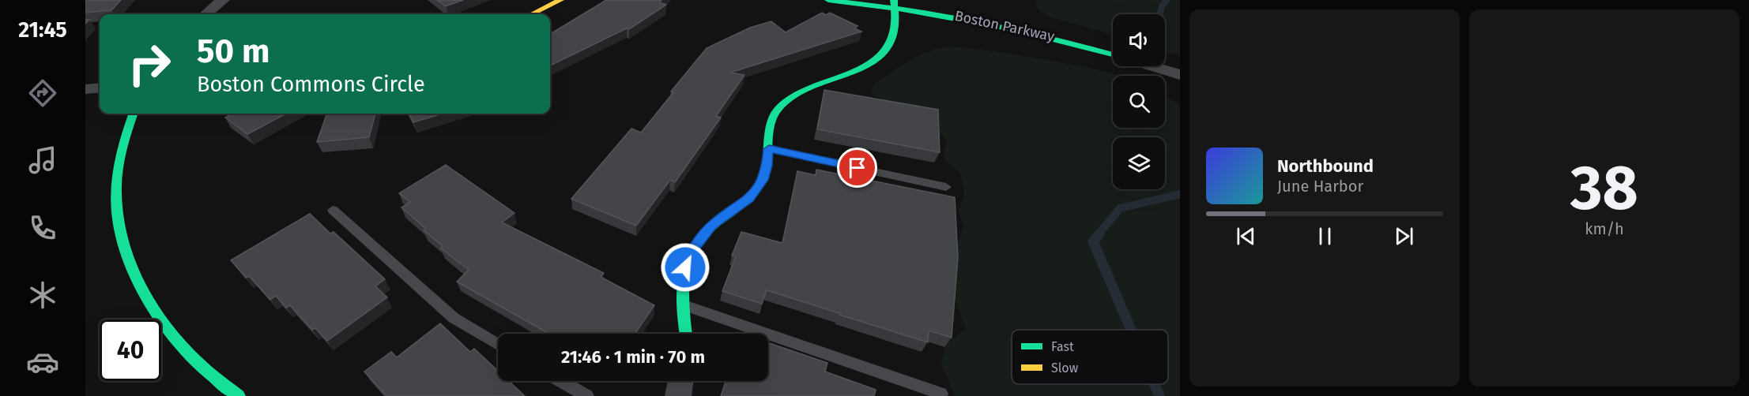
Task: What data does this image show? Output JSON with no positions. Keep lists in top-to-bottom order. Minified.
{"streets":{"street":["Boston Parkway"]},"legend":["Fast","Slow"],"page":{"tabs":"21:45","tile":["38","km/h"],"turn":["50 m","Boston Commons Circle"],"song":["Northbound","June Harbor"],"limit":"40","trip":"21:46 · 1 min · 70 m"}}
